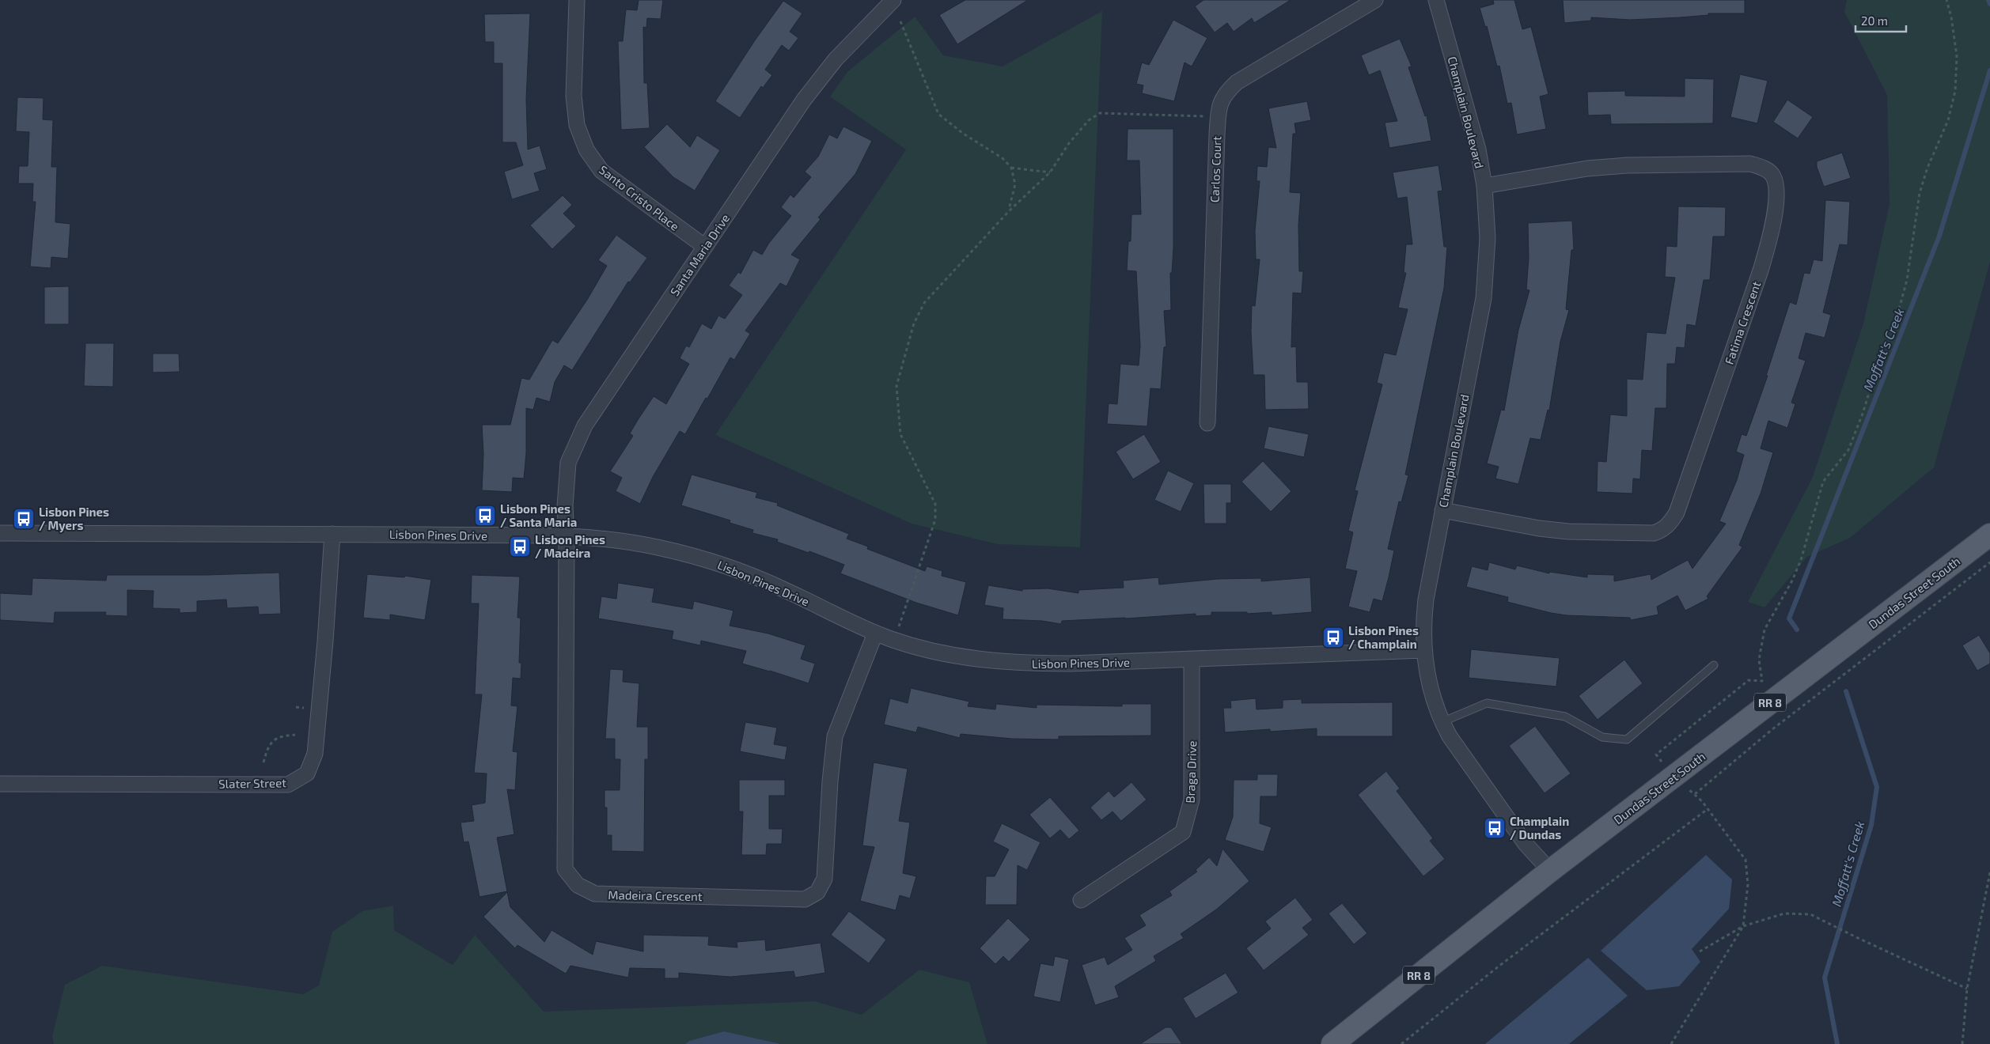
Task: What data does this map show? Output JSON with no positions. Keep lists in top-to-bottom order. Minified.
{"streets":{"main road":["Dundas Street South","RR 8"],"street":["Champlain Boulevard","Carlos Court","Santo Cristo Place","Santa Maria Drive","Fatima Crescent","Lisbon Pines Drive","Braga Drive","Slater Street","Madeira Crescent"]},"crossings":[["Champlain Boulevard","Fatima Crescent"],["Champlain Boulevard","Lisbon Pines Drive"],["Champlain Boulevard","Dundas Street South"],["Santo Cristo Place","Santa Maria Drive"],["Santa Maria Drive","Lisbon Pines Drive"],["Santa Maria Drive","Madeira Crescent"],["Lisbon Pines Drive","Braga Drive"],["Lisbon Pines Drive","Slater Street"],["Lisbon Pines Drive","Madeira Crescent"]],"water":["Moffatt's Creek"],"places":{"bus stop":["Lisbon Pines / Santa Maria","Lisbon Pines / Myers","Lisbon Pines / Madeira","Lisbon Pines / Champlain","Champlain / Dundas"]},"scale_bar":"20 m"}
